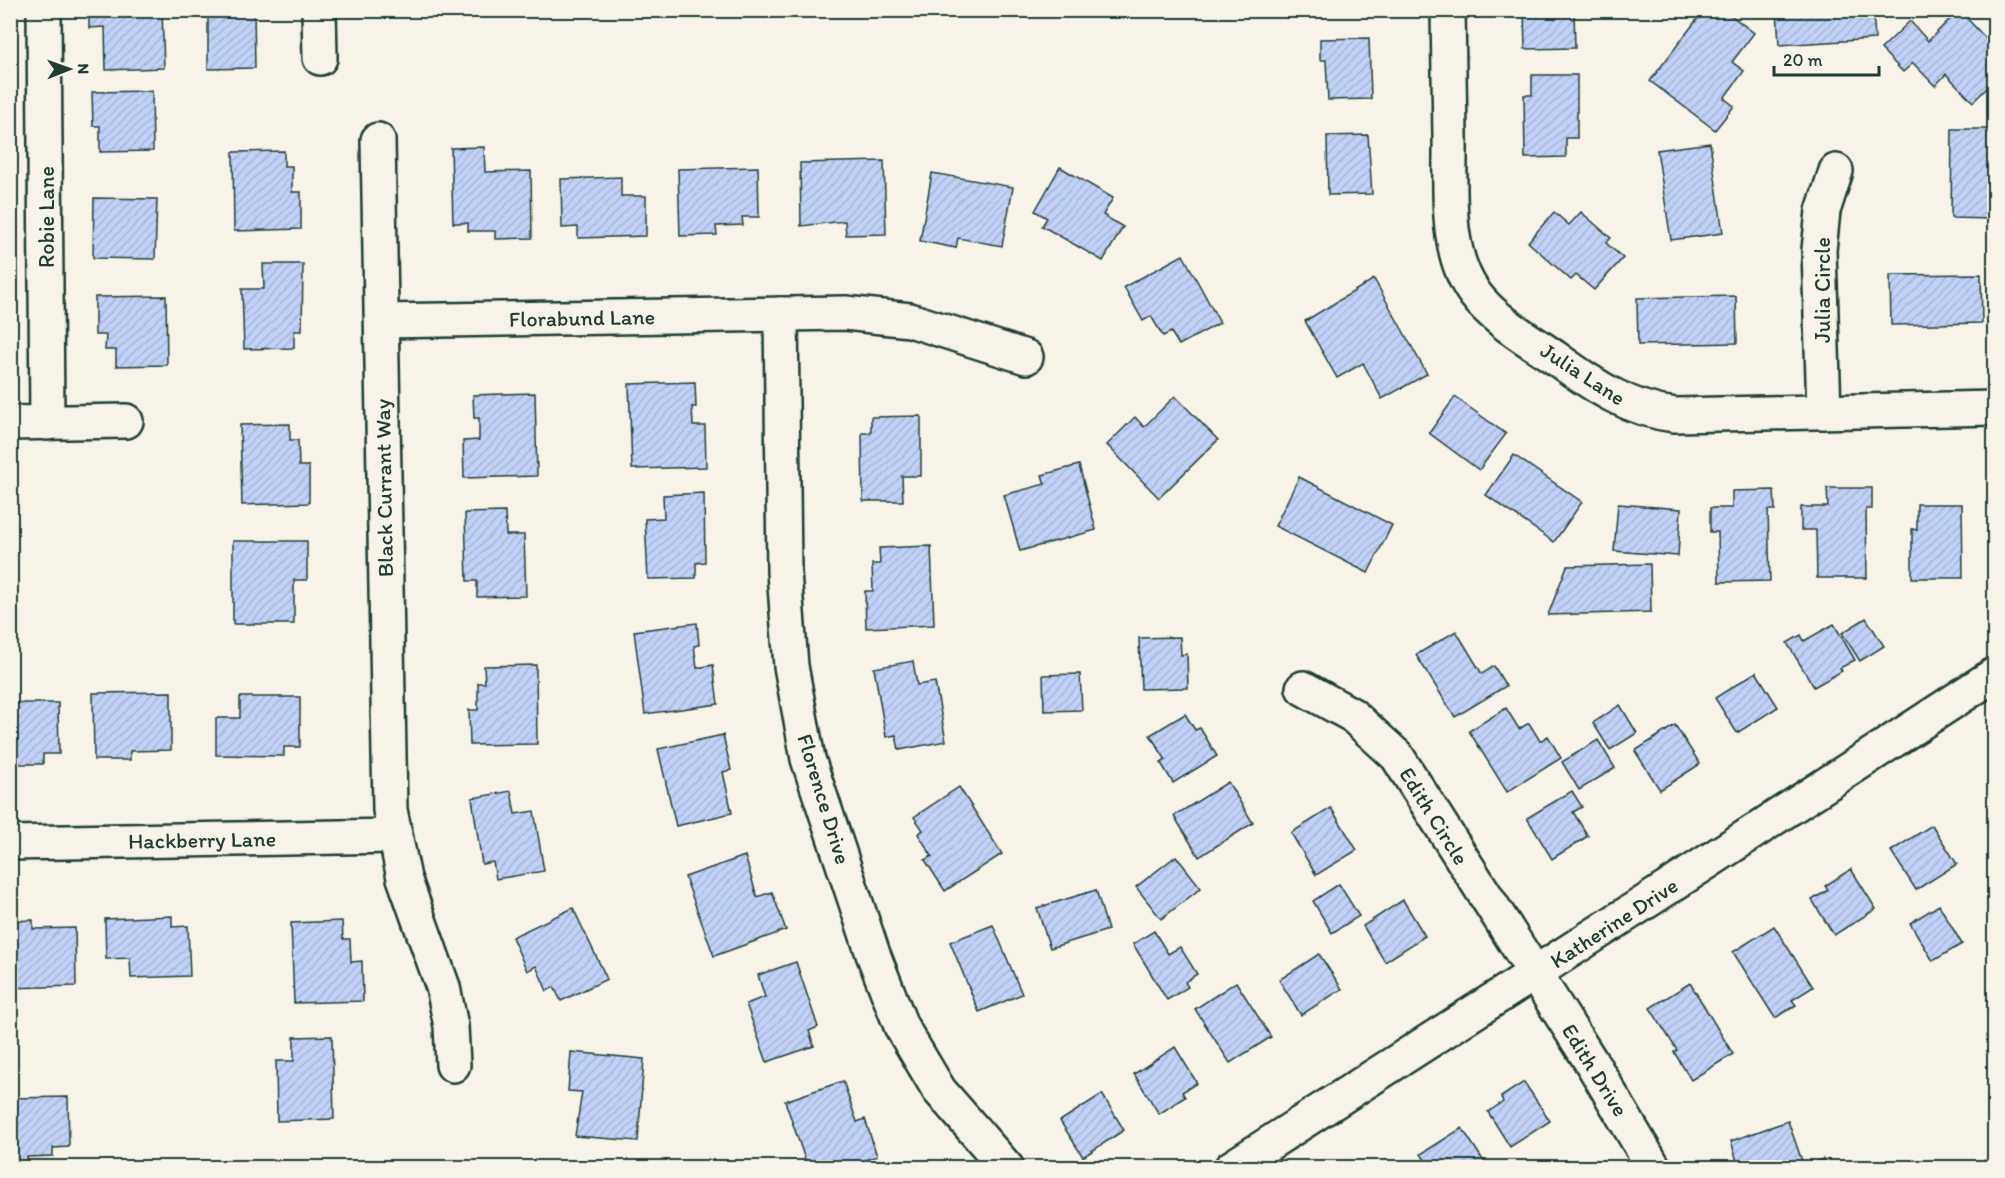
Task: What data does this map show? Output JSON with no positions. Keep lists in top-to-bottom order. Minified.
{"streets":{"street":["Robie Lane","Julia Circle","Florabund Lane","Julia Lane","Black Currant Way","Florence Drive","Edith Circle","Hackberry Lane","Katherine Drive","Edith Drive"]},"crossings":[["Julia Circle","Julia Lane"],["Florabund Lane","Black Currant Way"],["Florabund Lane","Florence Drive"],["Black Currant Way","Hackberry Lane"],["Edith Circle","Katherine Drive"],["Edith Circle","Edith Drive"],["Katherine Drive","Edith Drive"]],"scale_bar":"20 m","north":"right"}
